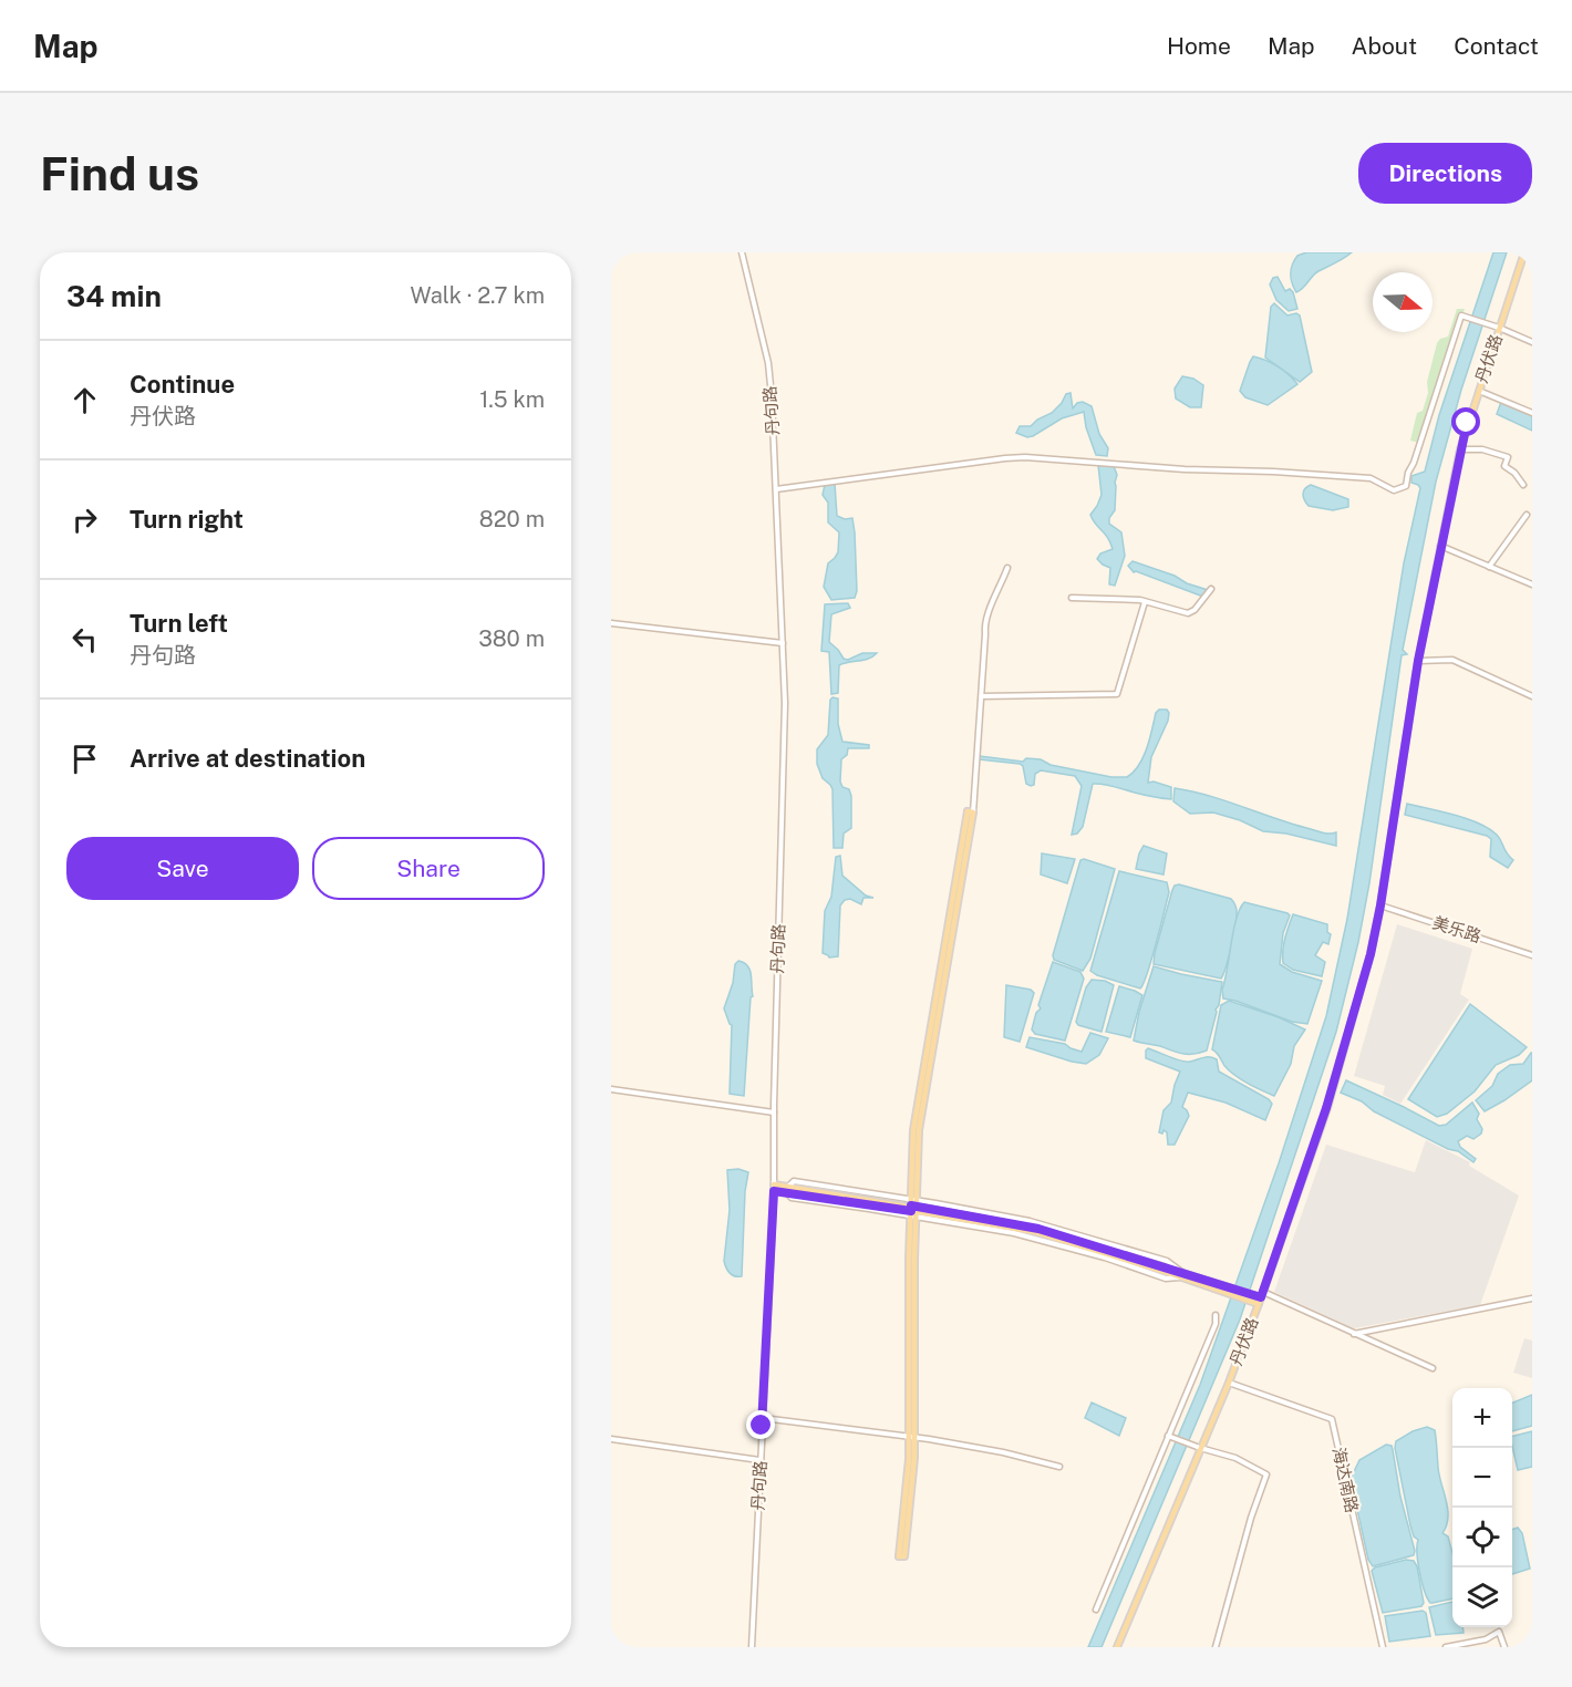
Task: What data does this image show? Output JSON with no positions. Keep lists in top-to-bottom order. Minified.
{"streets":{"main road":["丹伏路"],"street":["丹句路","美乐路","海达南路"]},"crossings":[["丹伏路","美乐路"],["丹伏路","海达南路"]],"north":"right","page":{"header":"Map","nav":["Home","Map","About","Contact"],"buttons":["Directions",["Save","Share"]],"title":"Find us","heading":["34 min","Walk · 2.7 km"],"list":[["Continue","丹伏路","1.5 km"],["Turn right","820 m"],["Turn left","丹句路","380 m"],"Arrive at destination"],"map_buttons":["+","−"]}}
